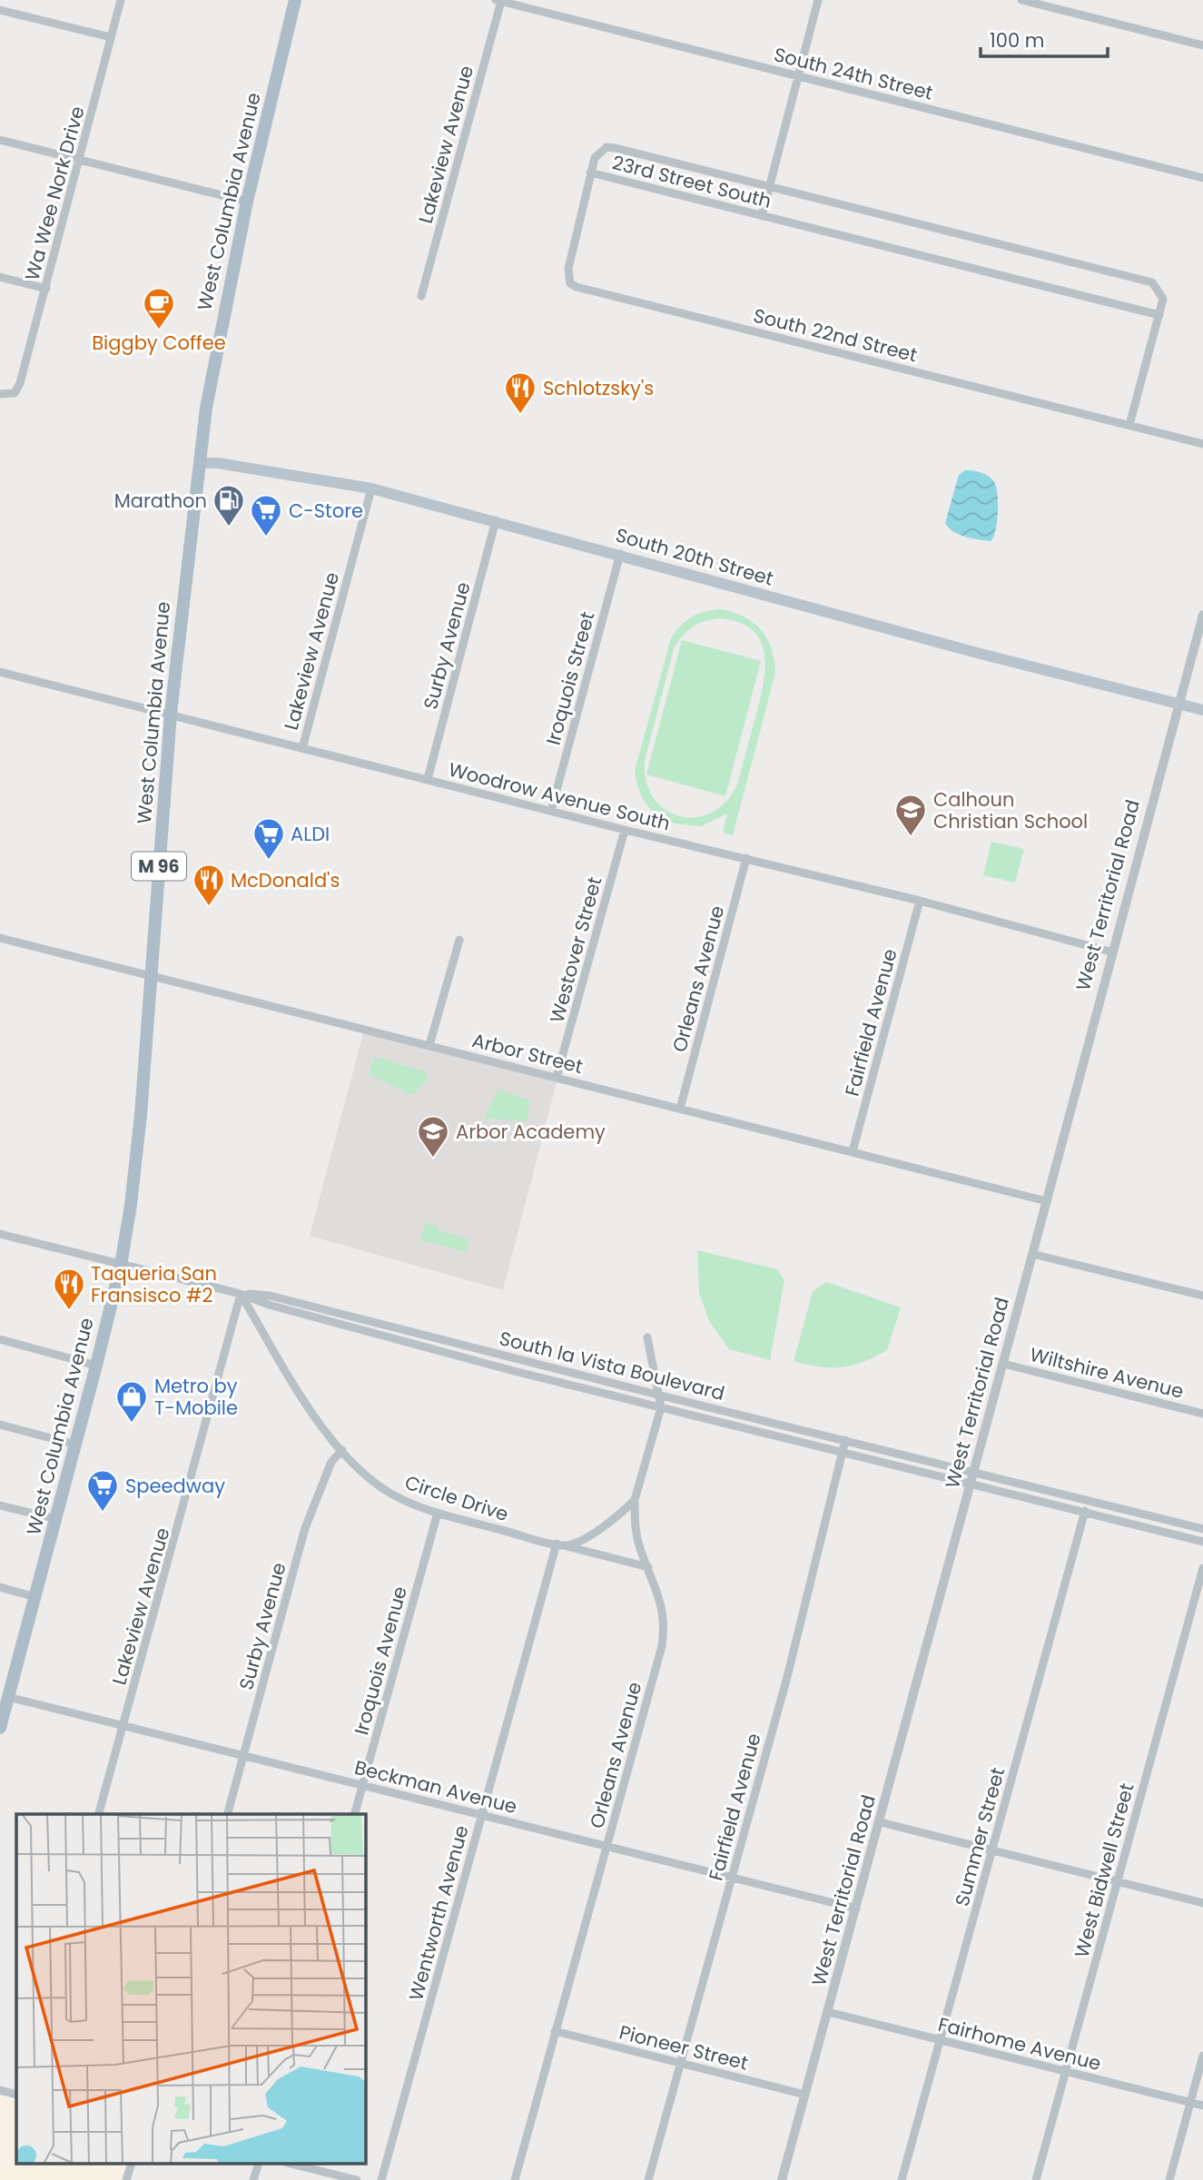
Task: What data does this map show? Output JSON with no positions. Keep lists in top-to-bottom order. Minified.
{"streets":{"main road":["West Columbia Avenue","South 20th Street","M 96"],"street":["South 24th Street","Lakeview Avenue","23rd Street South","Wa Wee Nork Drive","South 22nd Street","Surby Avenue","Iroquois Street","Woodrow Avenue South","West Territorial Road","Westover Street","Orleans Avenue","Fairfield Avenue","Arbor Street","South la Vista Boulevard","Wiltshire Avenue","Circle Drive","Iroquois Avenue","Beckman Avenue","Summer Street","West Bidwell Street","Wentworth Avenue","Fairhome Avenue","Pioneer Street"]},"crossings":[["South 24th Street","Lakeview Avenue"],["Lakeview Avenue","South 20th Street"],["Lakeview Avenue","Woodrow Avenue South"],["Lakeview Avenue","South la Vista Boulevard"],["Lakeview Avenue","Circle Drive"],["Lakeview Avenue","Beckman Avenue"],["23rd Street South","South 22nd Street"],["West Columbia Avenue","South 20th Street"],["West Columbia Avenue","Woodrow Avenue South"],["West Columbia Avenue","Arbor Street"],["West Columbia Avenue","South la Vista Boulevard"],["West Columbia Avenue","Beckman Avenue"],["South 20th Street","Surby Avenue"],["South 20th Street","Iroquois Street"],["South 20th Street","West Territorial Road"],["Surby Avenue","Woodrow Avenue South"],["Surby Avenue","Circle Drive"],["Surby Avenue","Beckman Avenue"],["Iroquois Street","Woodrow Avenue South"],["Woodrow Avenue South","West Territorial Road"],["Woodrow Avenue South","Westover Street"],["Woodrow Avenue South","Orleans Avenue"],["Woodrow Avenue South","Fairfield Avenue"],["West Territorial Road","Arbor Street"],["West Territorial Road","South la Vista Boulevard"],["West Territorial Road","Wiltshire Avenue"],["West Territorial Road","Beckman Avenue"],["West Territorial Road","Fairhome Avenue"],["West Territorial Road","Pioneer Street"],["Westover Street","Arbor Street"],["Orleans Avenue","Arbor Street"],["Orleans Avenue","South la Vista Boulevard"],["Orleans Avenue","Circle Drive"],["Orleans Avenue","Beckman Avenue"],["Orleans Avenue","Pioneer Street"],["Fairfield Avenue","Arbor Street"],["Fairfield Avenue","South la Vista Boulevard"],["Fairfield Avenue","Beckman Avenue"],["Fairfield Avenue","Pioneer Street"],["South la Vista Boulevard","Circle Drive"],["South la Vista Boulevard","Summer Street"],["Circle Drive","Iroquois Avenue"],["Circle Drive","Wentworth Avenue"],["Iroquois Avenue","Beckman Avenue"],["Beckman Avenue","Wentworth Avenue"],["Summer Street","Fairhome Avenue"],["West Bidwell Street","Fairhome Avenue"]],"places":{"cafe":["Biggby Coffee"],"restaurant":["Schlotzsky's","McDonald's","Taqueria San Fransisco #2"],"fuel station":["Marathon"],"supermarket":["C-Store","ALDI","Speedway"],"school or university":["Calhoun Christian School","Arbor Academy"],"shop":["Metro by T-Mobile"]},"scale_bar":"100 m"}
